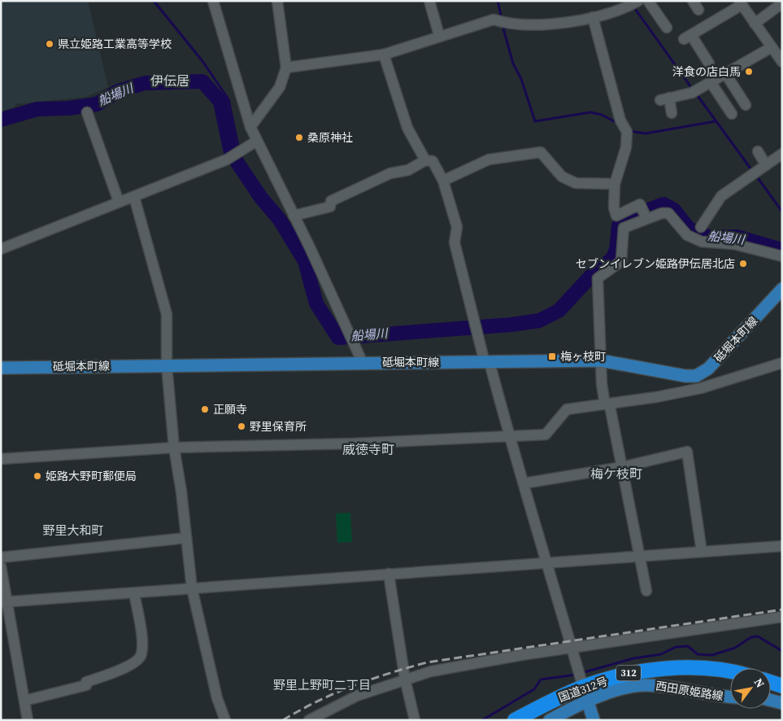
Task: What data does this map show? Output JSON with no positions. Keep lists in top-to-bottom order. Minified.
{"streets":{"highway":["312","国道312号"],"main road":["砥堀本町線","西田原姫路線"]},"crossings":[["国道312号","西田原姫路線"]],"districts":["伊伝居","威徳寺町","梅ケ枝町","野里大和町","野里上野町二丁目"],"water":["船場川"],"places":{"other":["県立姫路工業高等学校","洋食の店白馬","桑原神社","セブンイレブン姫路伊伝居北店","正願寺","野里保育所","姫路大野町郵便局"],"transit":["梅ヶ枝町"]},"north":"top right"}
